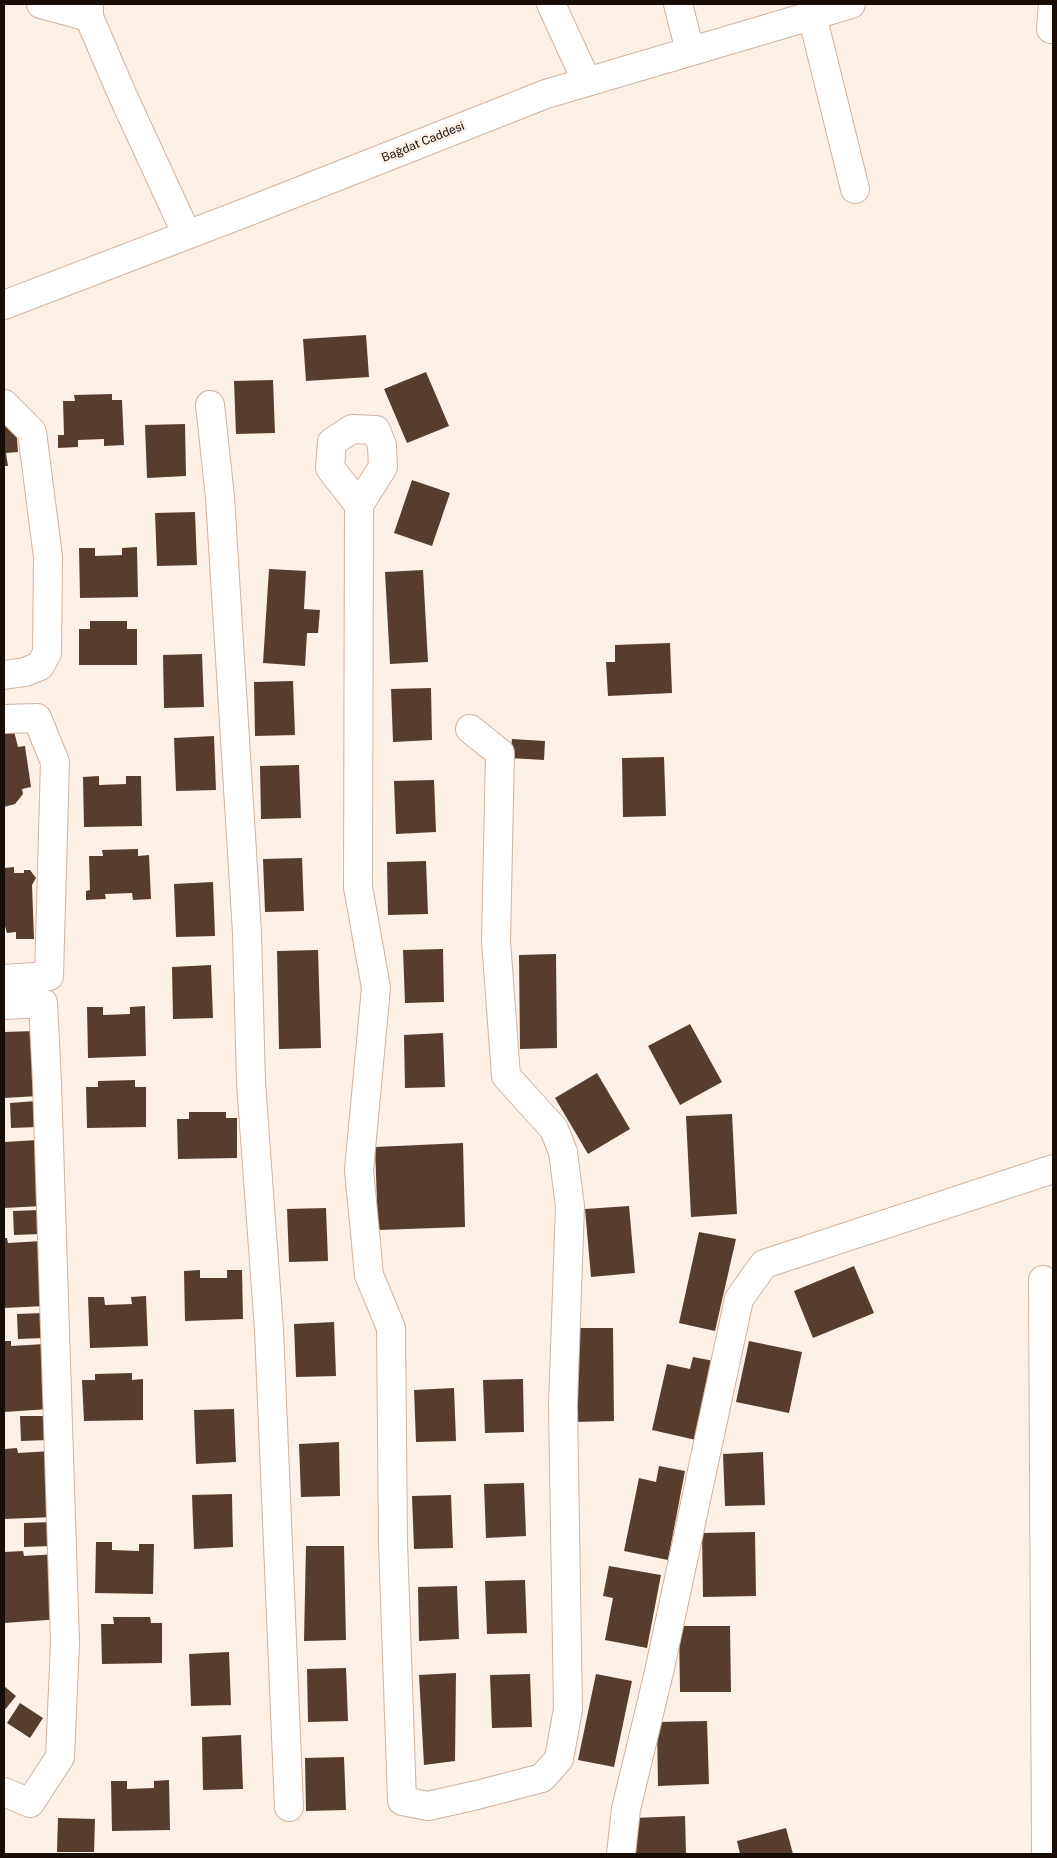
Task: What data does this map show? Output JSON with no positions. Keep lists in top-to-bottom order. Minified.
{"streets":{"street":["Bağdat Caddesi"]}}
